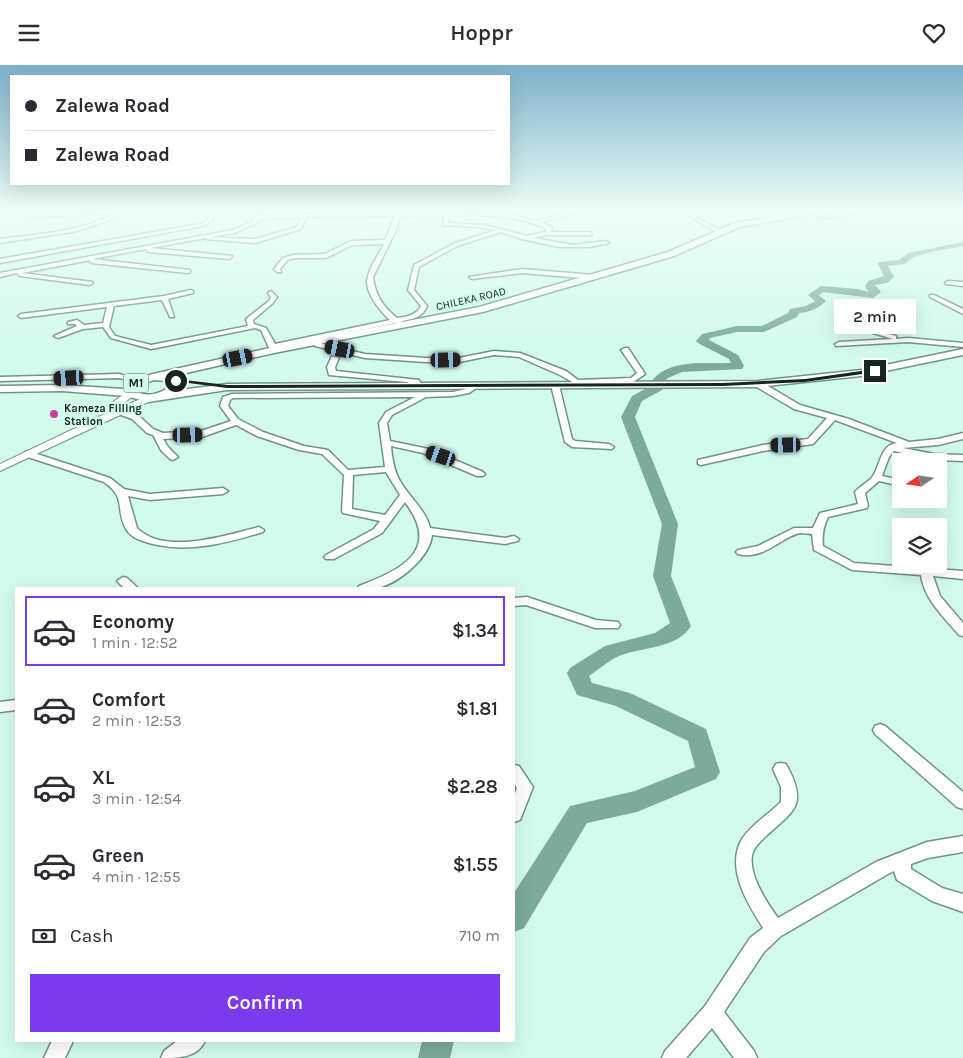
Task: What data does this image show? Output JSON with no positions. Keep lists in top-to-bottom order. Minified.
{"streets":{"highway":["CHILEKA ROAD","M1"]},"crossings":[["CHILEKA ROAD","M1"]],"places":["Kameza Filling Station"],"north":"left","page":{"header":"Hoppr","banner":["Zalewa Road","Zalewa Road"],"bubble":"2 min","list":[{"name":"Economy","note":"1 min · 12:52","value":"$1.34"},{"name":"Comfort","note":"2 min · 12:53","value":"$1.81"},{"name":"XL","note":"3 min · 12:54","value":"$2.28"},{"name":"Green","note":"4 min · 12:55","value":"$1.55"}],"pay":["Cash","710 m"],"buttons":"Confirm"}}
